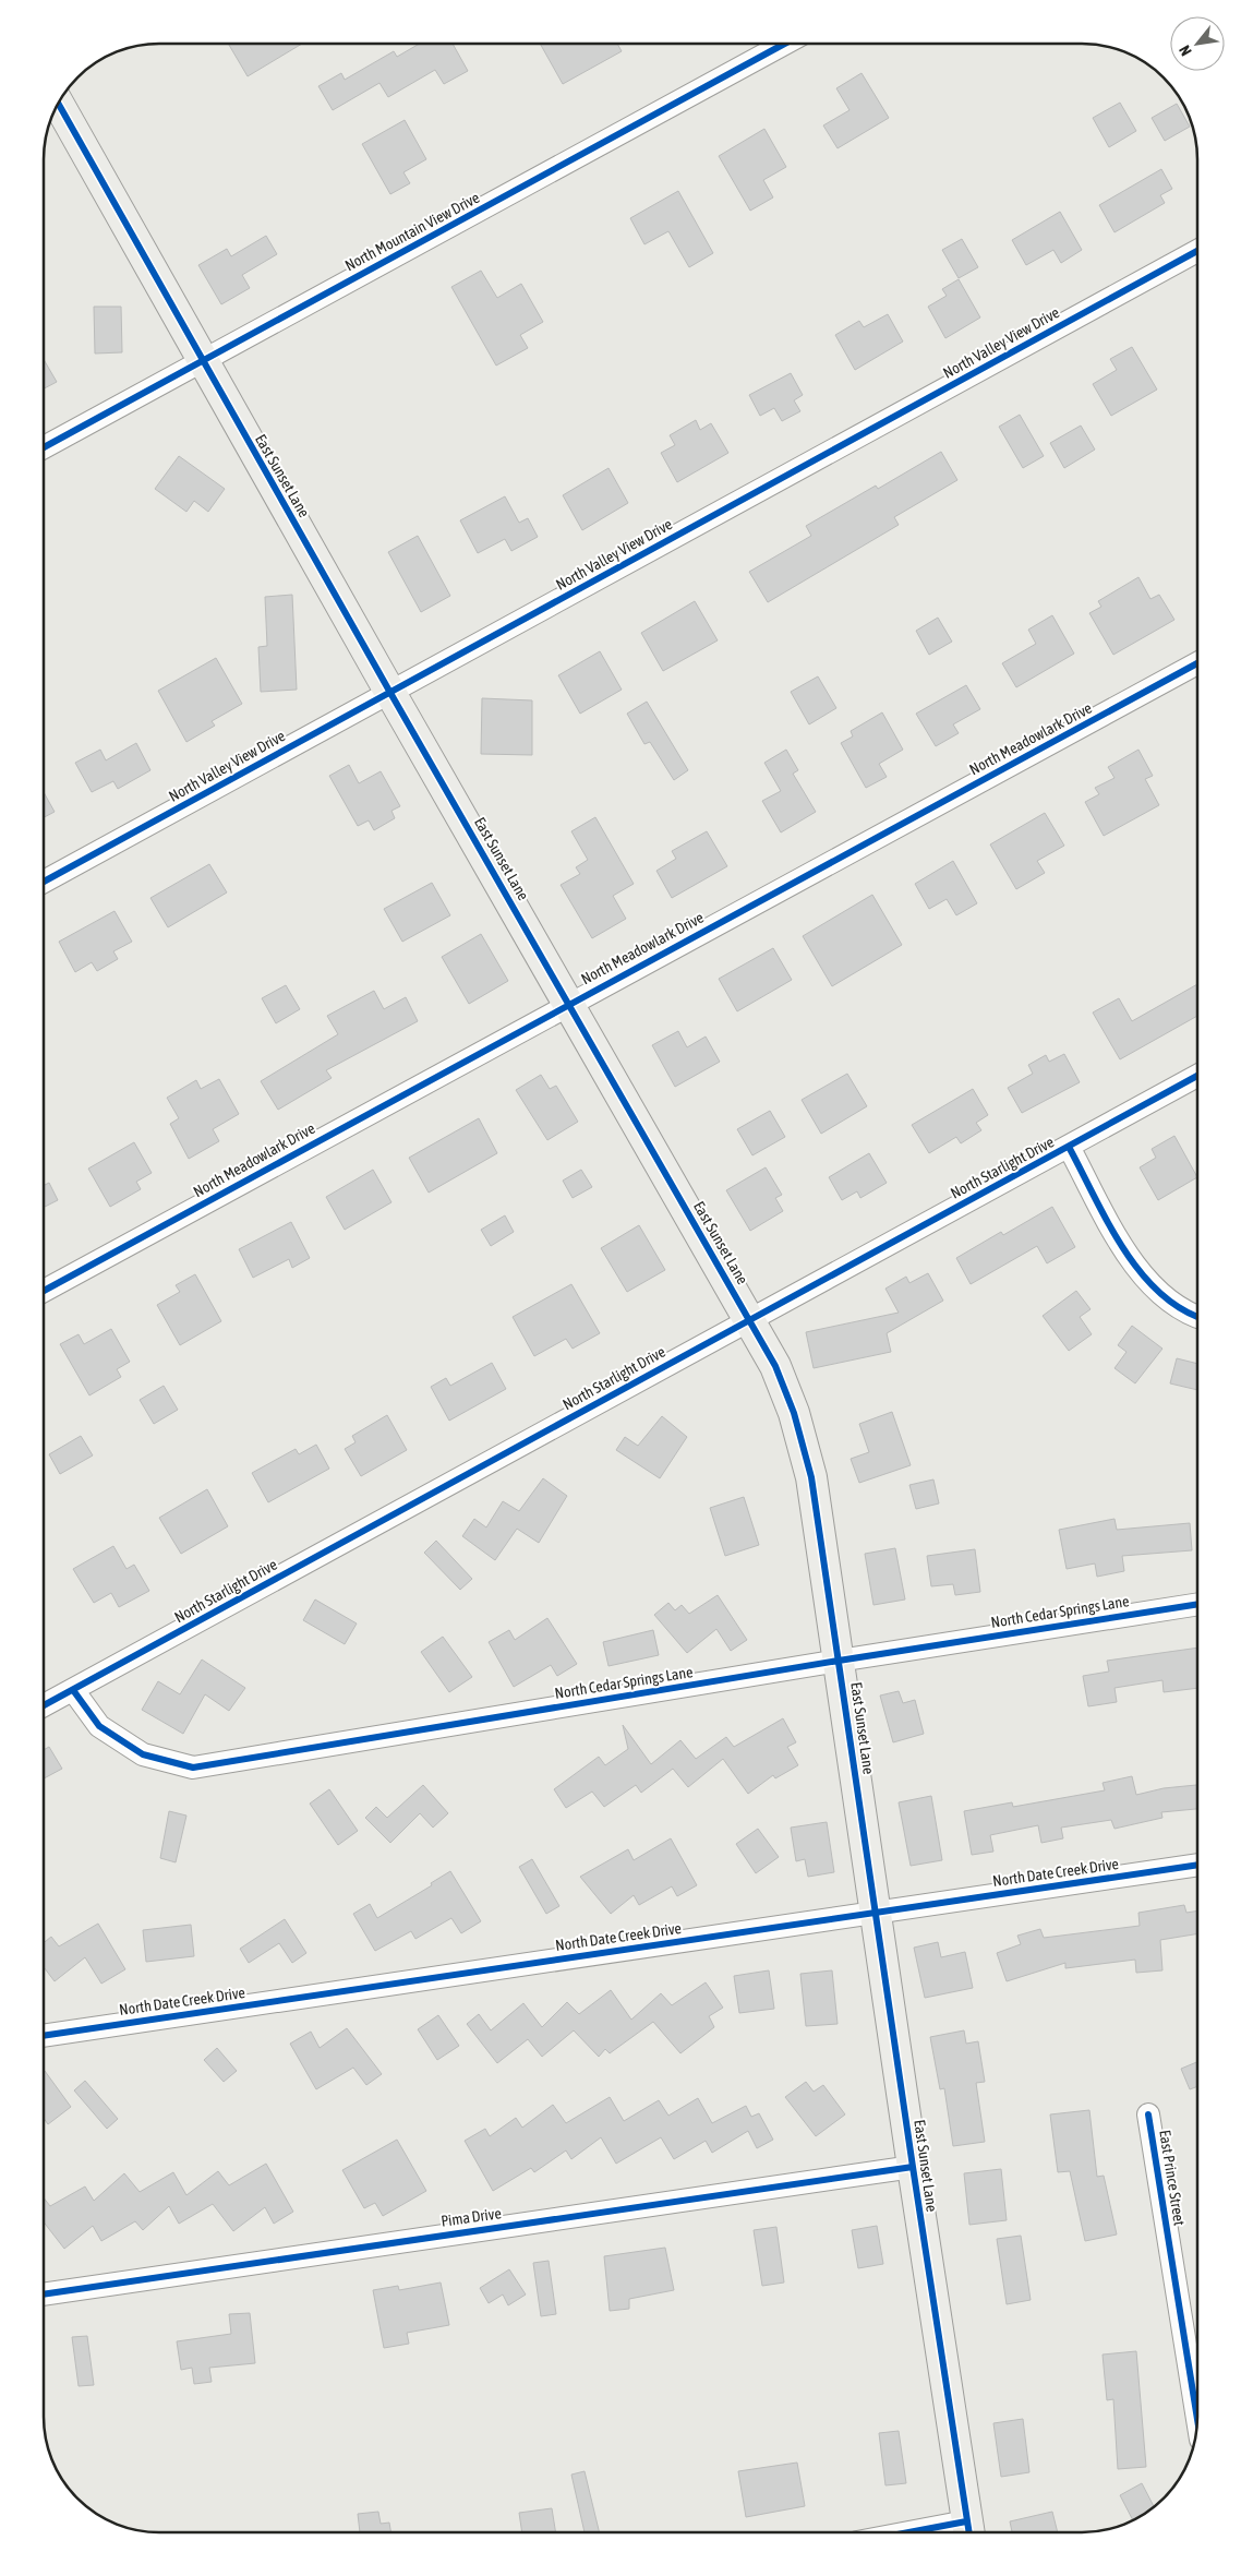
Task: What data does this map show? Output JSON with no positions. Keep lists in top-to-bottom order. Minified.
{"streets":{"street":["North Mountain View Drive","North Valley View Drive","East Sunset Lane","North Meadowlark Drive","North Starlight Drive","North Cedar Springs Lane","North Date Creek Drive","East Prince Street","Pima Drive"]},"crossings":[["North Mountain View Drive","East Sunset Lane"],["North Valley View Drive","East Sunset Lane"],["East Sunset Lane","North Meadowlark Drive"],["East Sunset Lane","North Starlight Drive"],["East Sunset Lane","North Cedar Springs Lane"],["East Sunset Lane","North Date Creek Drive"],["East Sunset Lane","Pima Drive"],["North Starlight Drive","North Cedar Springs Lane"]],"north":"bottom left"}
